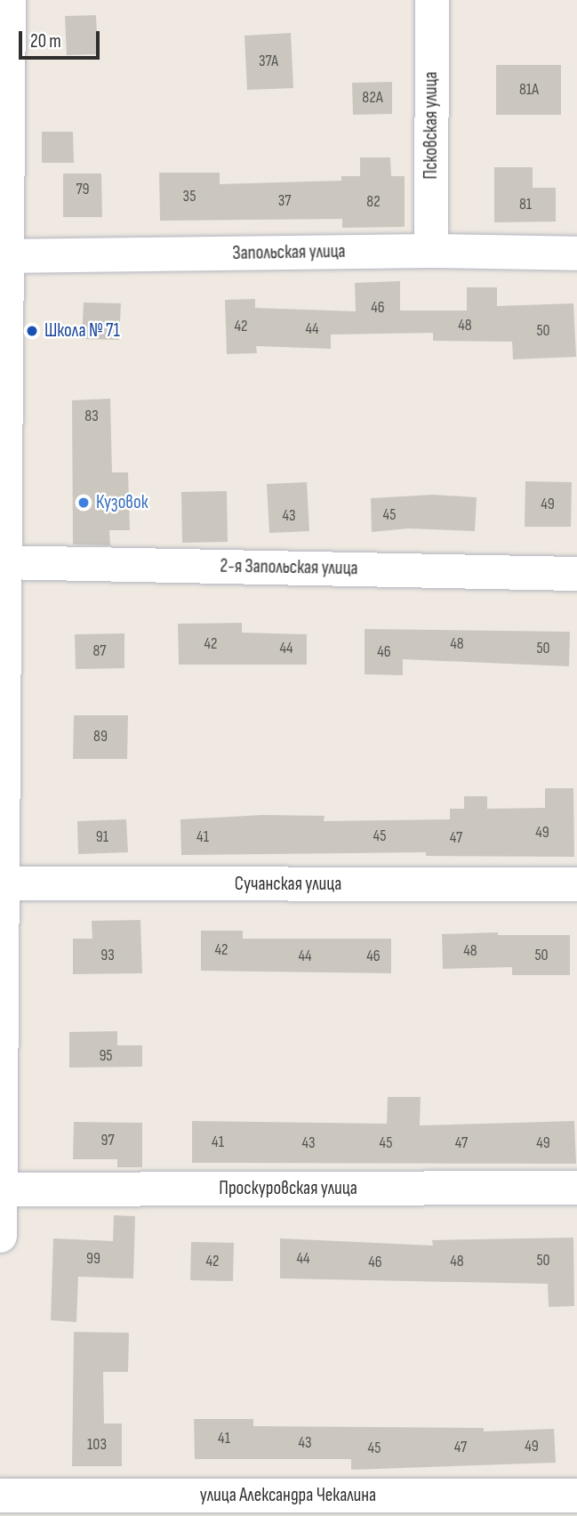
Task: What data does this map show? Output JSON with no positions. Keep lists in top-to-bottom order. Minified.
{"streets":{"street":["Псковская улица","Запольская улица","2-я Запольская улица","Сучанская улица","Проскуровская улица","улица Александра Чекалина"]},"crossings":[["Псковская улица","Запольская улица"]],"places":["Школа № 71","Кузовок"],"house_numbers":["37А","81А","82А","79","35","37","82","81","46","48","42","44","50","83","49","45","43","42","48","44","50","87","46","89","49","45","91","41","47","42","48","93","50","44","46","95","97","41","43","45","47","49","99","44","50","42","48","46","41","43","103","49","47","45"],"scale_bar":"20 m"}
